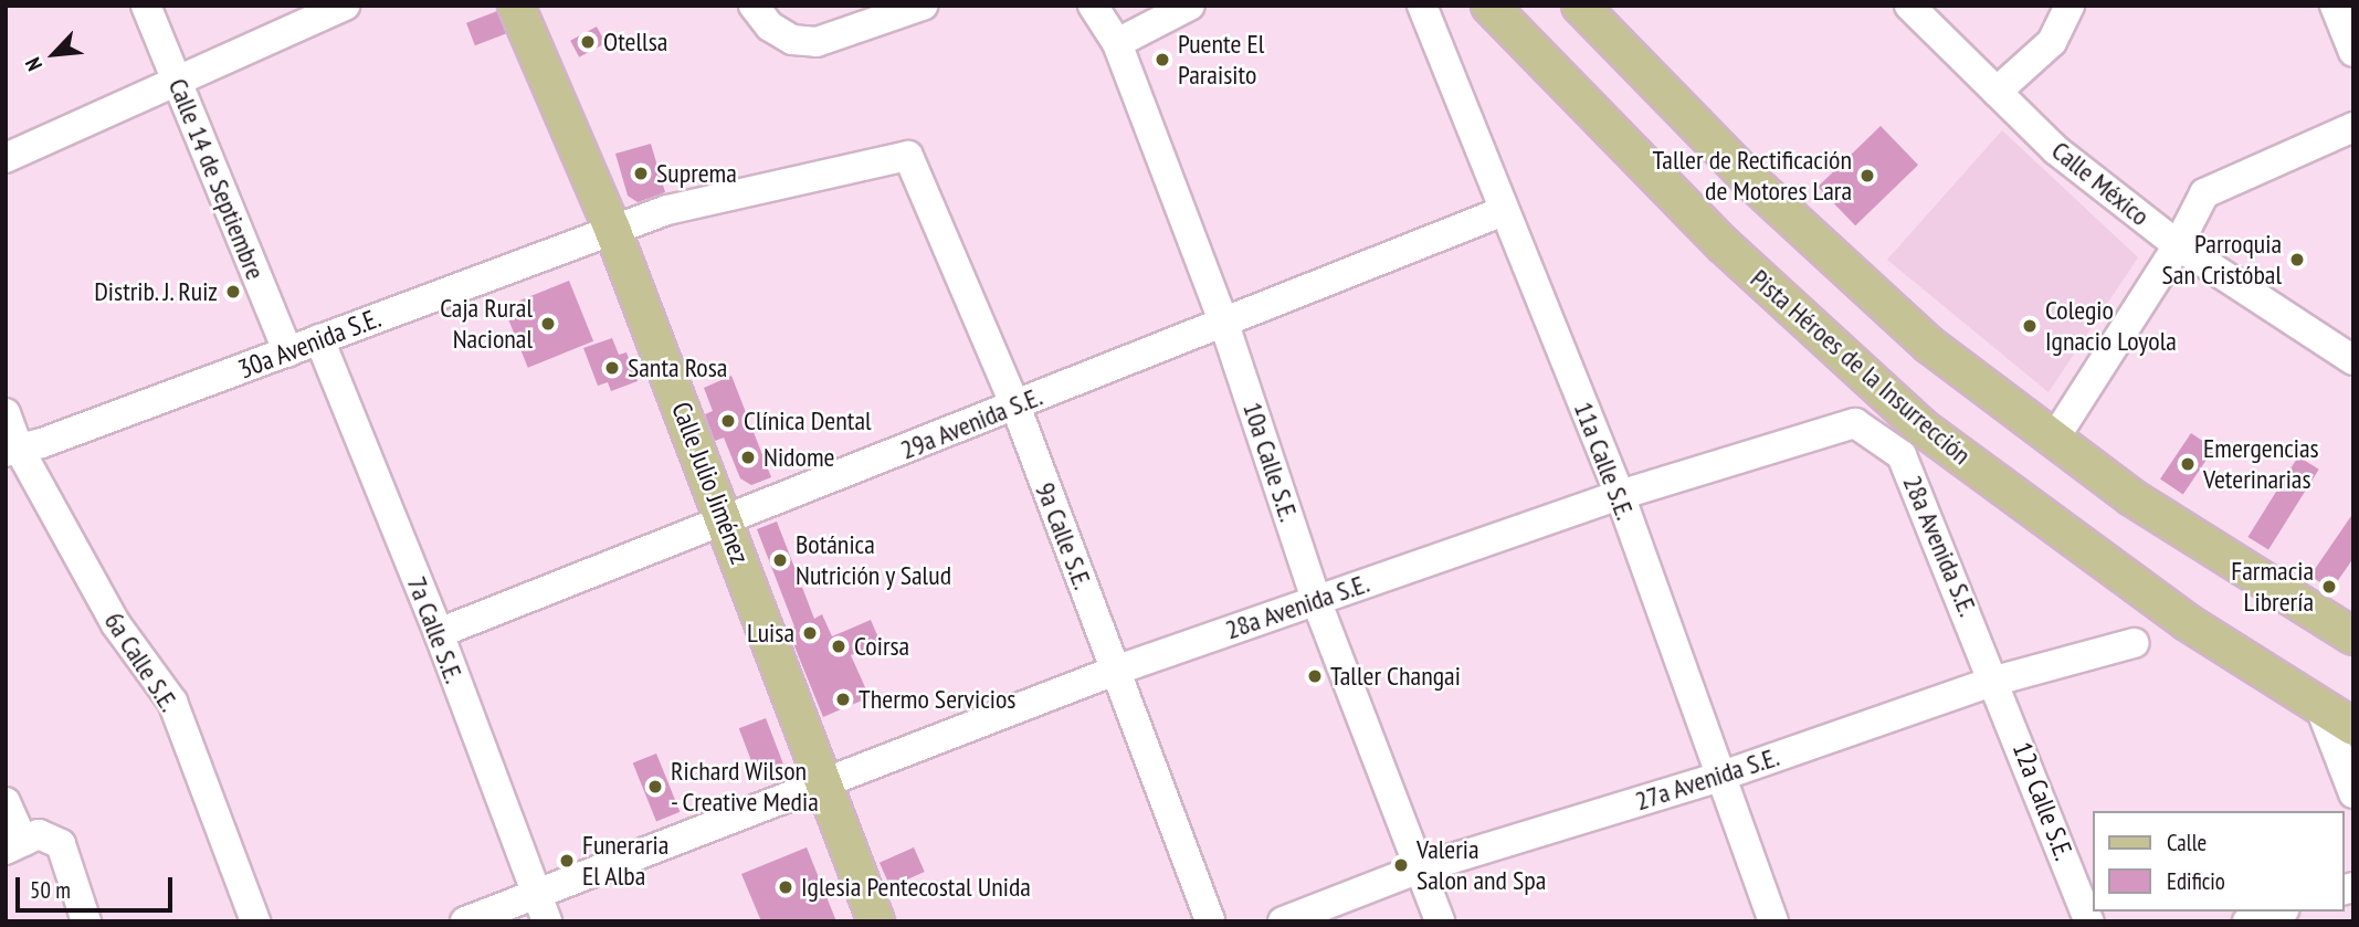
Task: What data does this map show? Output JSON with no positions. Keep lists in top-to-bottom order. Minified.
{"streets":{"main road":["Pista Héroes de la Insurrección","Calle Julio Jiménez"],"street":["Calle 14 de Septiembre","Calle México","30a Avenida S.E.","29a Avenida S.E.","11a Calle S.E.","10a Calle S.E.","9a Calle S.E.","28a Avenida S.E.","7a Calle S.E.","6a Calle S.E.","27a Avenida S.E.","12a Calle S.E."]},"crossings":[["Calle 14 de Septiembre","30a Avenida S.E."],["30a Avenida S.E.","Calle Julio Jiménez"],["30a Avenida S.E.","9a Calle S.E."],["30a Avenida S.E.","7a Calle S.E."],["30a Avenida S.E.","6a Calle S.E."],["29a Avenida S.E.","11a Calle S.E."],["29a Avenida S.E.","10a Calle S.E."],["29a Avenida S.E.","Calle Julio Jiménez"],["29a Avenida S.E.","9a Calle S.E."],["29a Avenida S.E.","7a Calle S.E."],["11a Calle S.E.","28a Avenida S.E."],["11a Calle S.E.","27a Avenida S.E."],["10a Calle S.E.","28a Avenida S.E."],["10a Calle S.E.","27a Avenida S.E."],["Calle Julio Jiménez","28a Avenida S.E."],["9a Calle S.E.","28a Avenida S.E."],["28a Avenida S.E.","7a Calle S.E."],["28a Avenida S.E.","27a Avenida S.E."],["28a Avenida S.E.","12a Calle S.E."],["27a Avenida S.E.","12a Calle S.E."]],"places":["Otellsa","Puente El Paraisito","Suprema","Taller de Rectificación de Motores Lara","Parroquia San Cristóbal","Distrib. J. Ruiz","Caja Rural Nacional","Colegio Ignacio Loyola","Santa Rosa","Clínica Dental","Nidome","Emergencias Veterinarias","Botánica Nutrición y Salud","Farmacia Librería","Luisa","Coirsa","Taller Changai","Thermo Servicios","Richard Wilson - Creative Media","Funeraria El Alba","Valeria Salon and Spa","Iglesia Pentecostal Unida"],"legend":["Calle","Edificio"],"scale_bar":"50 m","north":"bottom left"}
